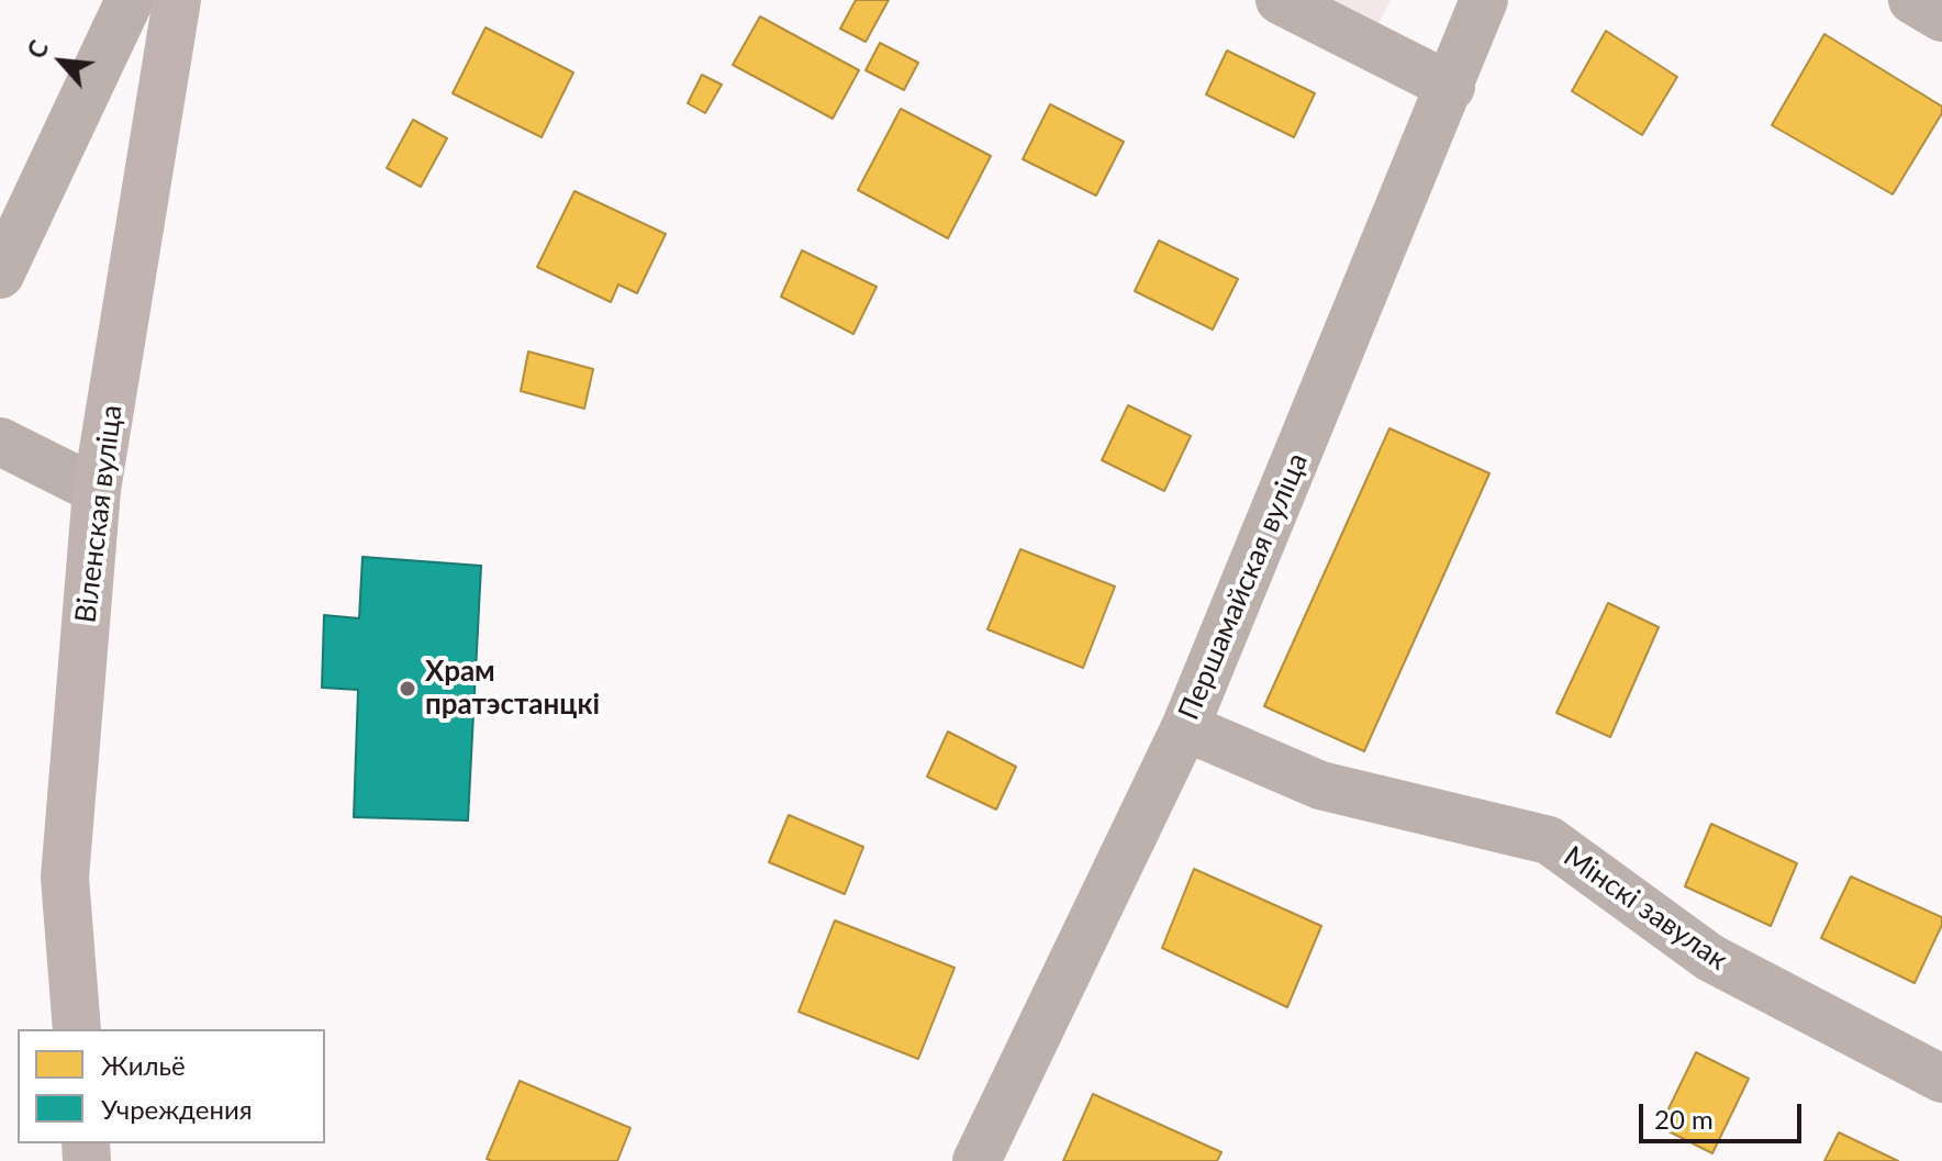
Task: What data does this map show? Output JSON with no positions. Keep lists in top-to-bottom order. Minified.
{"streets":{"main road":["Віленская вуліца"],"street":["Першамайская вуліца","Мінскі завулак"]},"crossings":[["Першамайская вуліца","Мінскі завулак"]],"places":["Храм пратэстанцкі"],"legend":["Жильё","Учреждения"],"scale_bar":"20 m","north":"top left"}
